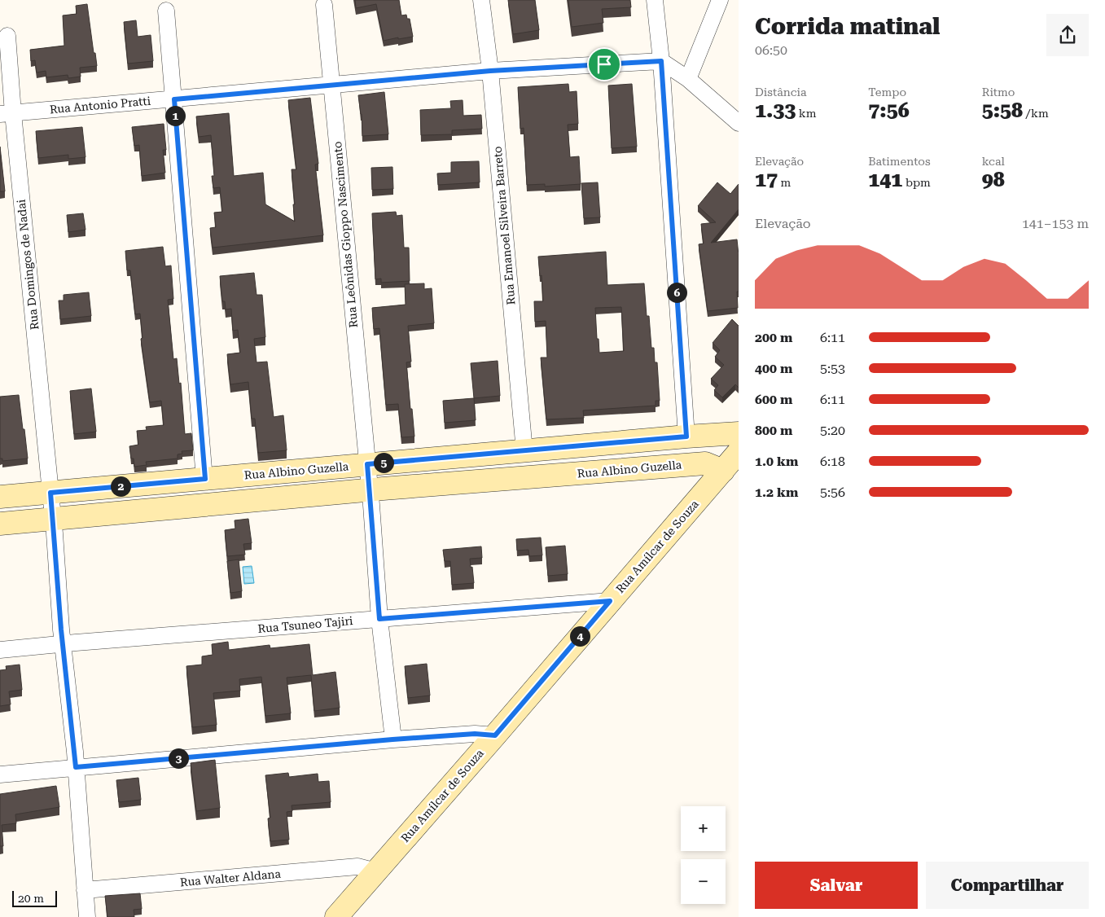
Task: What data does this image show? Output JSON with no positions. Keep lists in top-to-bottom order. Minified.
{"streets":{"street":["Rua Antonio Pratti","Rua Emanoel Silveira Barreto","Rua Leônidas Gioppo Nascimento","Rua Domingos de Nadai","Rua Albino Guzella","Rua Amílcar de Souza","Rua Tsuneo Tajiri","Rua Walter Aldana"]},"crossings":[["Rua Antonio Pratti","Rua Emanoel Silveira Barreto"],["Rua Antonio Pratti","Rua Leônidas Gioppo Nascimento"],["Rua Antonio Pratti","Rua Domingos de Nadai"],["Rua Emanoel Silveira Barreto","Rua Albino Guzella"],["Rua Leônidas Gioppo Nascimento","Rua Albino Guzella"],["Rua Leônidas Gioppo Nascimento","Rua Tsuneo Tajiri"],["Rua Domingos de Nadai","Rua Albino Guzella"],["Rua Albino Guzella","Rua Amílcar de Souza"],["Rua Amílcar de Souza","Rua Tsuneo Tajiri"],["Rua Amílcar de Souza","Rua Walter Aldana"]],"scale_bar":"20 m","page":{"heading":["Corrida matinal","06:50"],"stats":[["Distância","1.33 km"],["Tempo","7:56"],["Ritmo","5:58 /km"],["Elevação","17 m"],["Batimentos","141 bpm"],["kcal","98"]],"pins":["1","6","5","2","4","3"],"chart":["Elevação","141–153 m"],"list":[{"name":"200 m","note":"6:11"},{"name":"400 m","note":"5:53"},{"name":"600 m","note":"6:11"},{"name":"800 m","note":"5:20"},{"name":"1.0 km","note":"6:18"},{"name":"1.2 km","note":"5:56"}],"map_buttons":["+","−"],"buttons":["Salvar","Compartilhar"],"scale":"20 m"}}
